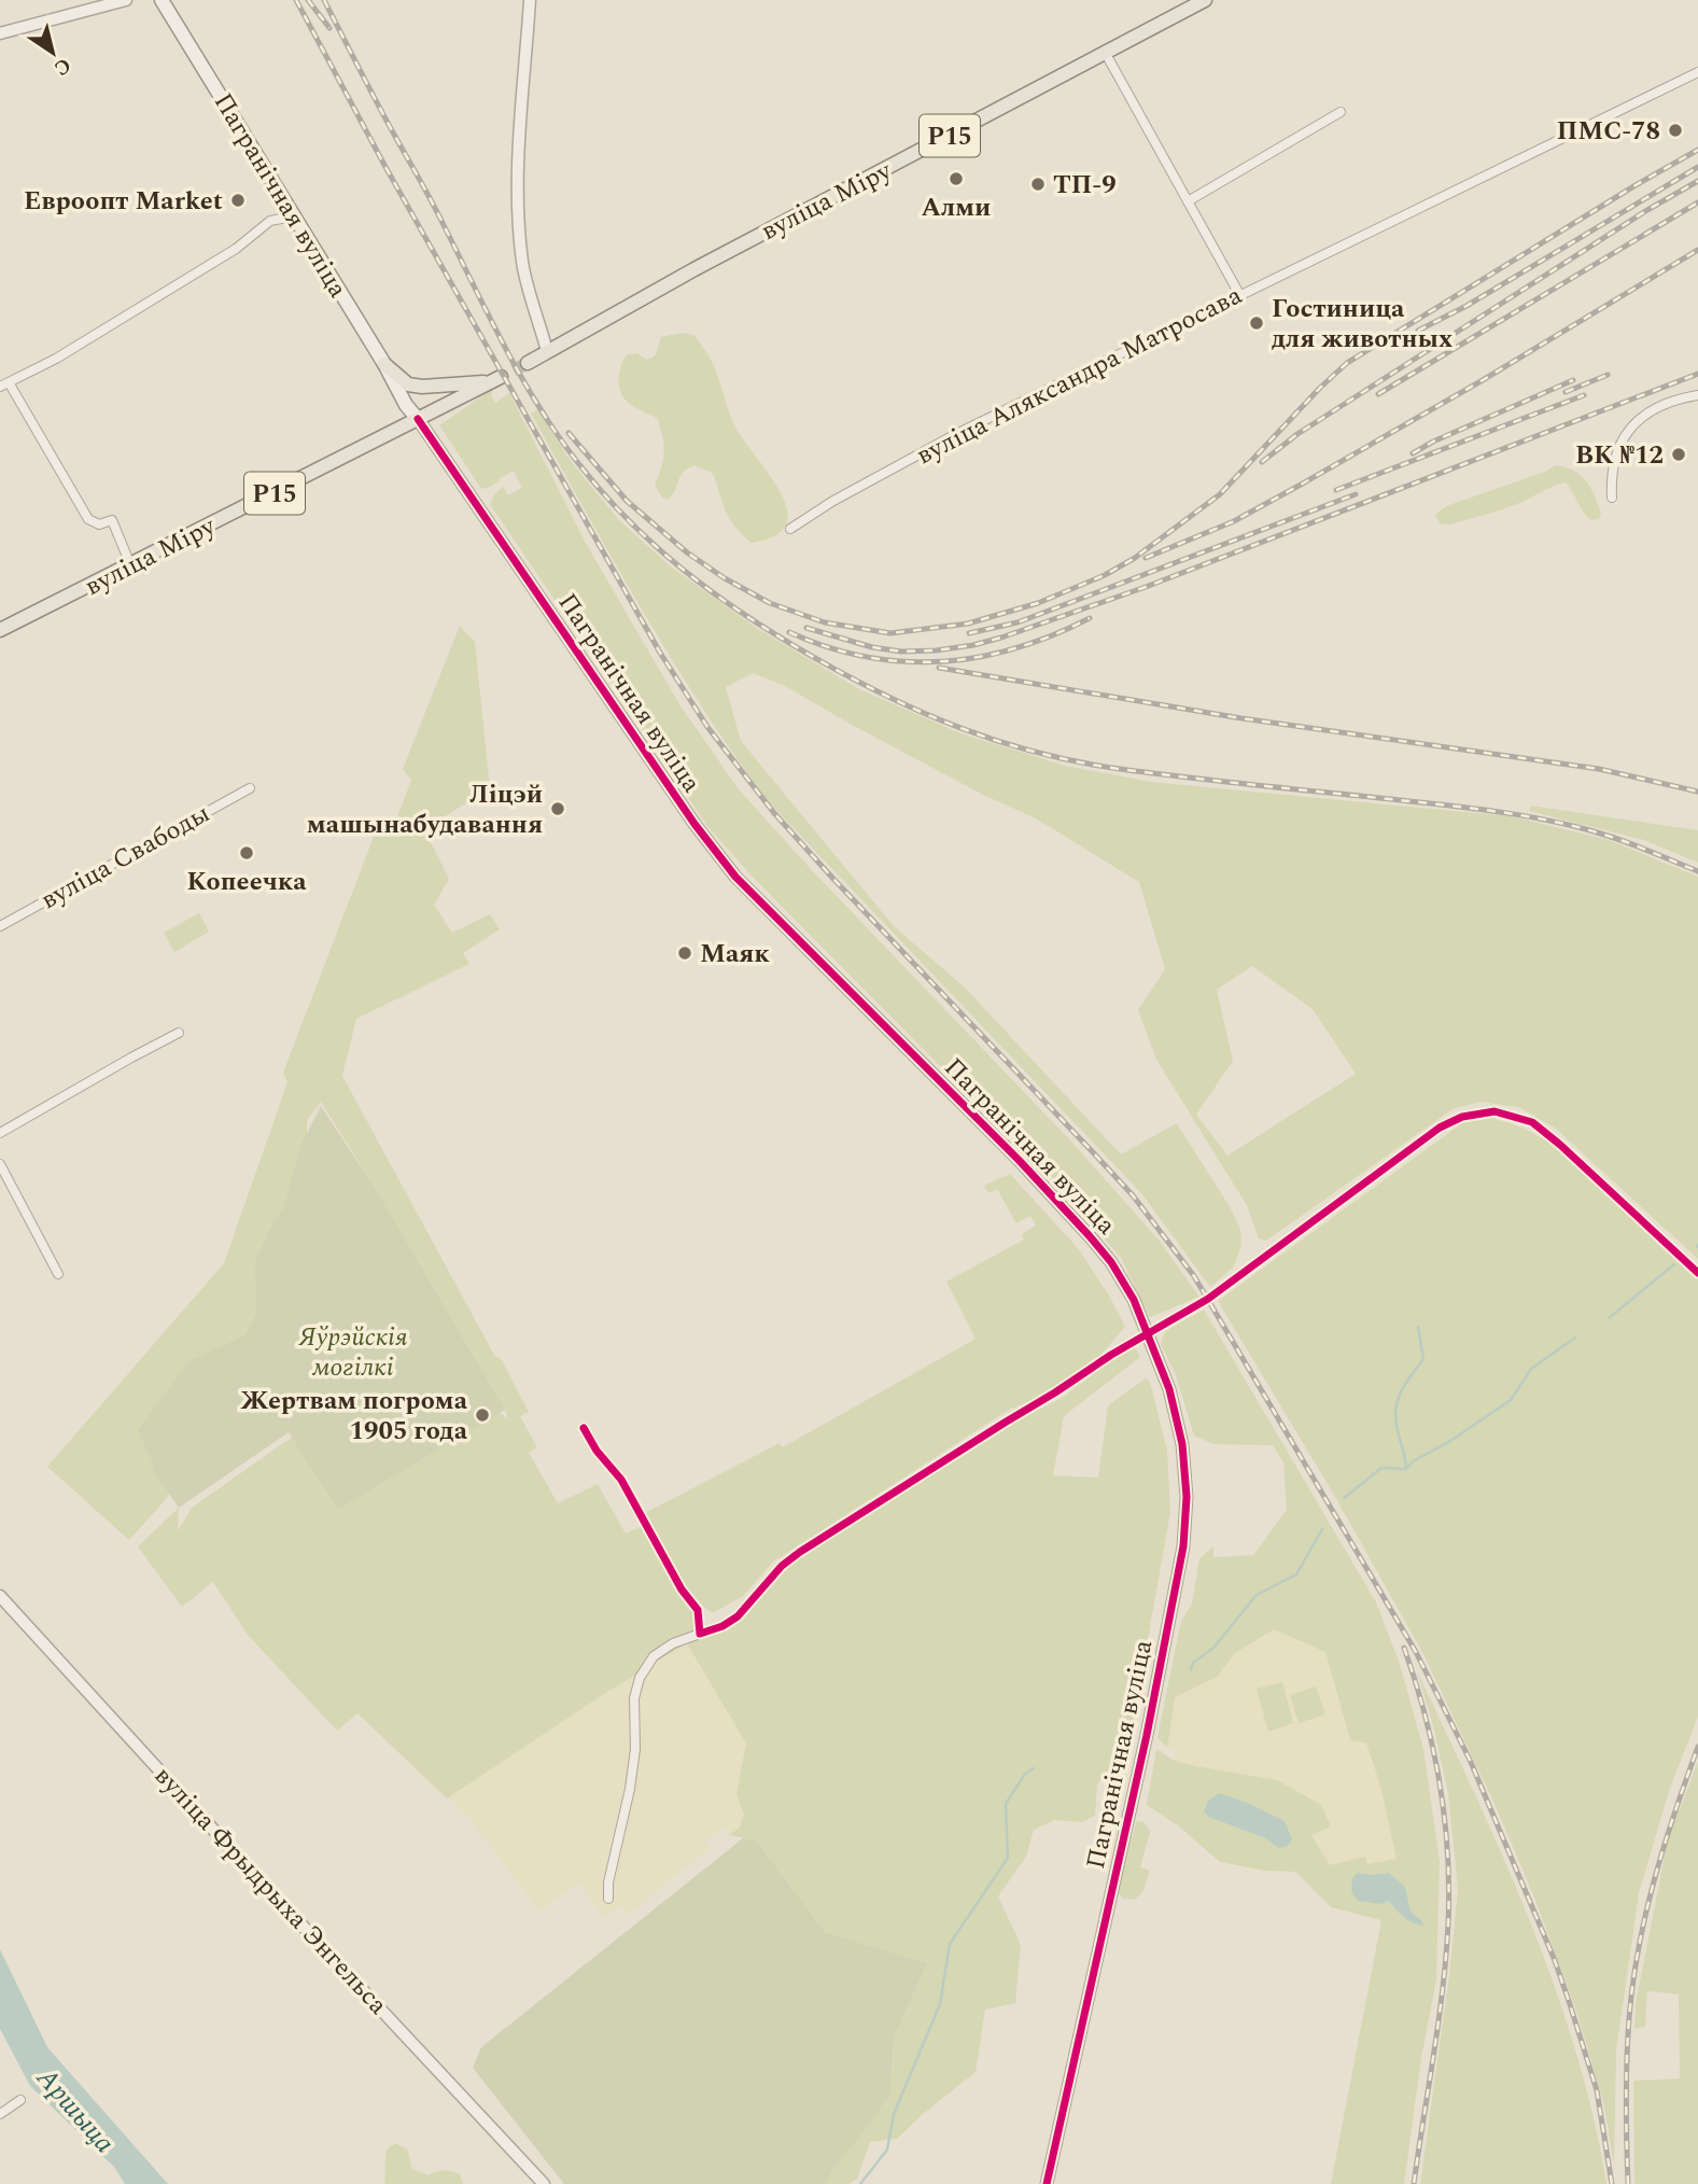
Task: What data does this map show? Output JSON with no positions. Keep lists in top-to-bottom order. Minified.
{"streets":{"main road":["Р15","Пагранічная вуліца","вуліца Міру"],"street":["вуліца Аляксандра Матросава","вуліца Свабоды","вуліца Фрыдрыха Энгельса"]},"crossings":[["Пагранічная вуліца","вуліца Міру"]],"water":["Аршыца"],"parks":["Яўрэйскія могілкі"],"places":["ПМС-78","Алми","ТП-9","Евроопт Market","Гостиница для животных","ВК №12","Ліцэй машынабудавання","Копеечка","Маяк","Жертвам погрома 1905 года"],"north":"bottom right"}
